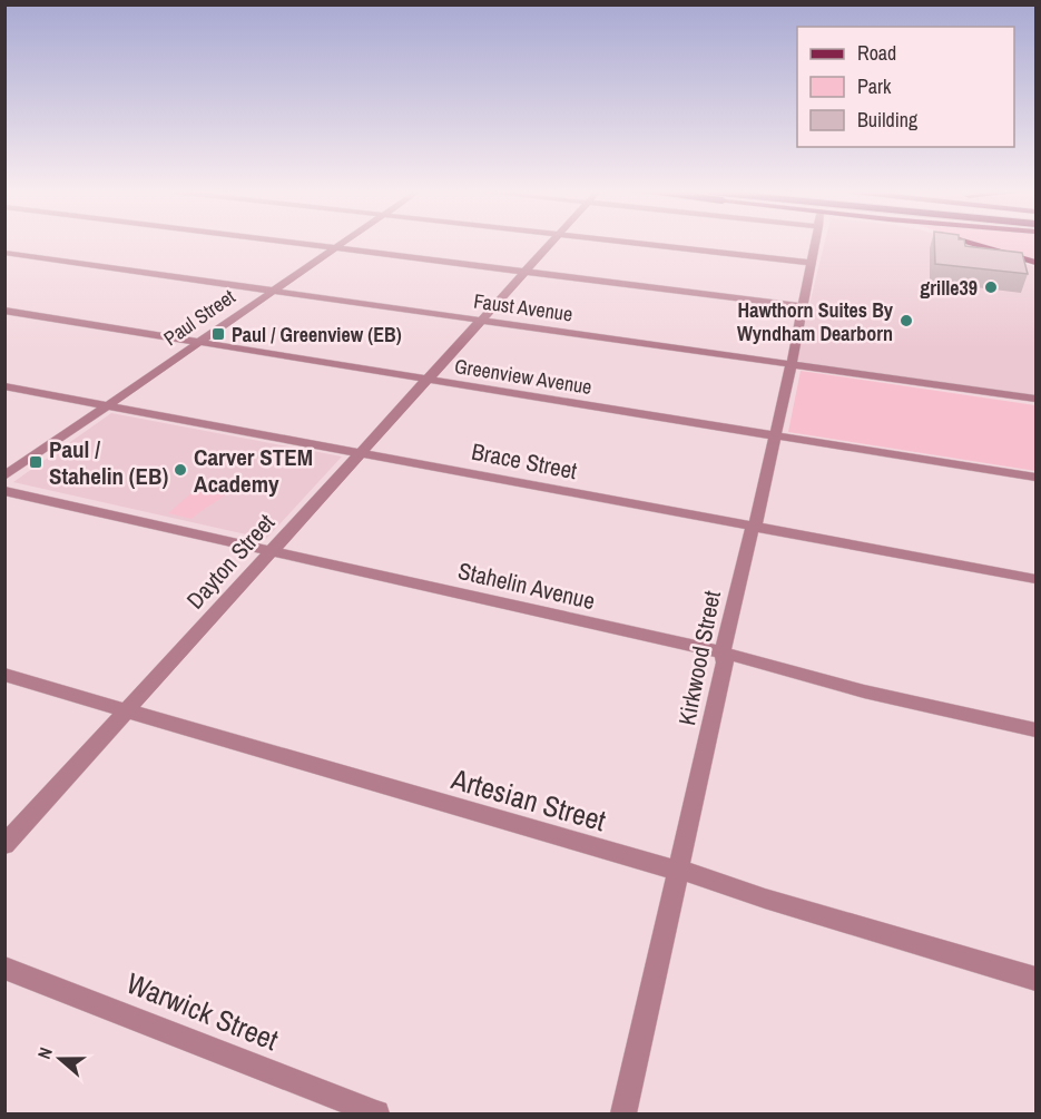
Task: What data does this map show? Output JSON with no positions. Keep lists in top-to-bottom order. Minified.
{"streets":{"street":["Faust Avenue","Paul Street","Greenview Avenue","Brace Street","Dayton Street","Stahelin Avenue","Kirkwood Street","Artesian Street","Warwick Street"]},"crossings":[["Faust Avenue","Paul Street"],["Faust Avenue","Dayton Street"],["Faust Avenue","Kirkwood Street"],["Paul Street","Greenview Avenue"],["Paul Street","Brace Street"],["Greenview Avenue","Dayton Street"],["Greenview Avenue","Kirkwood Street"],["Brace Street","Dayton Street"],["Brace Street","Kirkwood Street"],["Dayton Street","Stahelin Avenue"],["Dayton Street","Artesian Street"],["Stahelin Avenue","Kirkwood Street"],["Kirkwood Street","Artesian Street"]],"places":{"other":["grille39","Hawthorn Suites By Wyndham Dearborn","Carver STEM Academy"],"transit":["Paul / Greenview (EB)","Paul / Stahelin (EB)"]},"legend":["Road","Park","Building"],"north":"left"}
